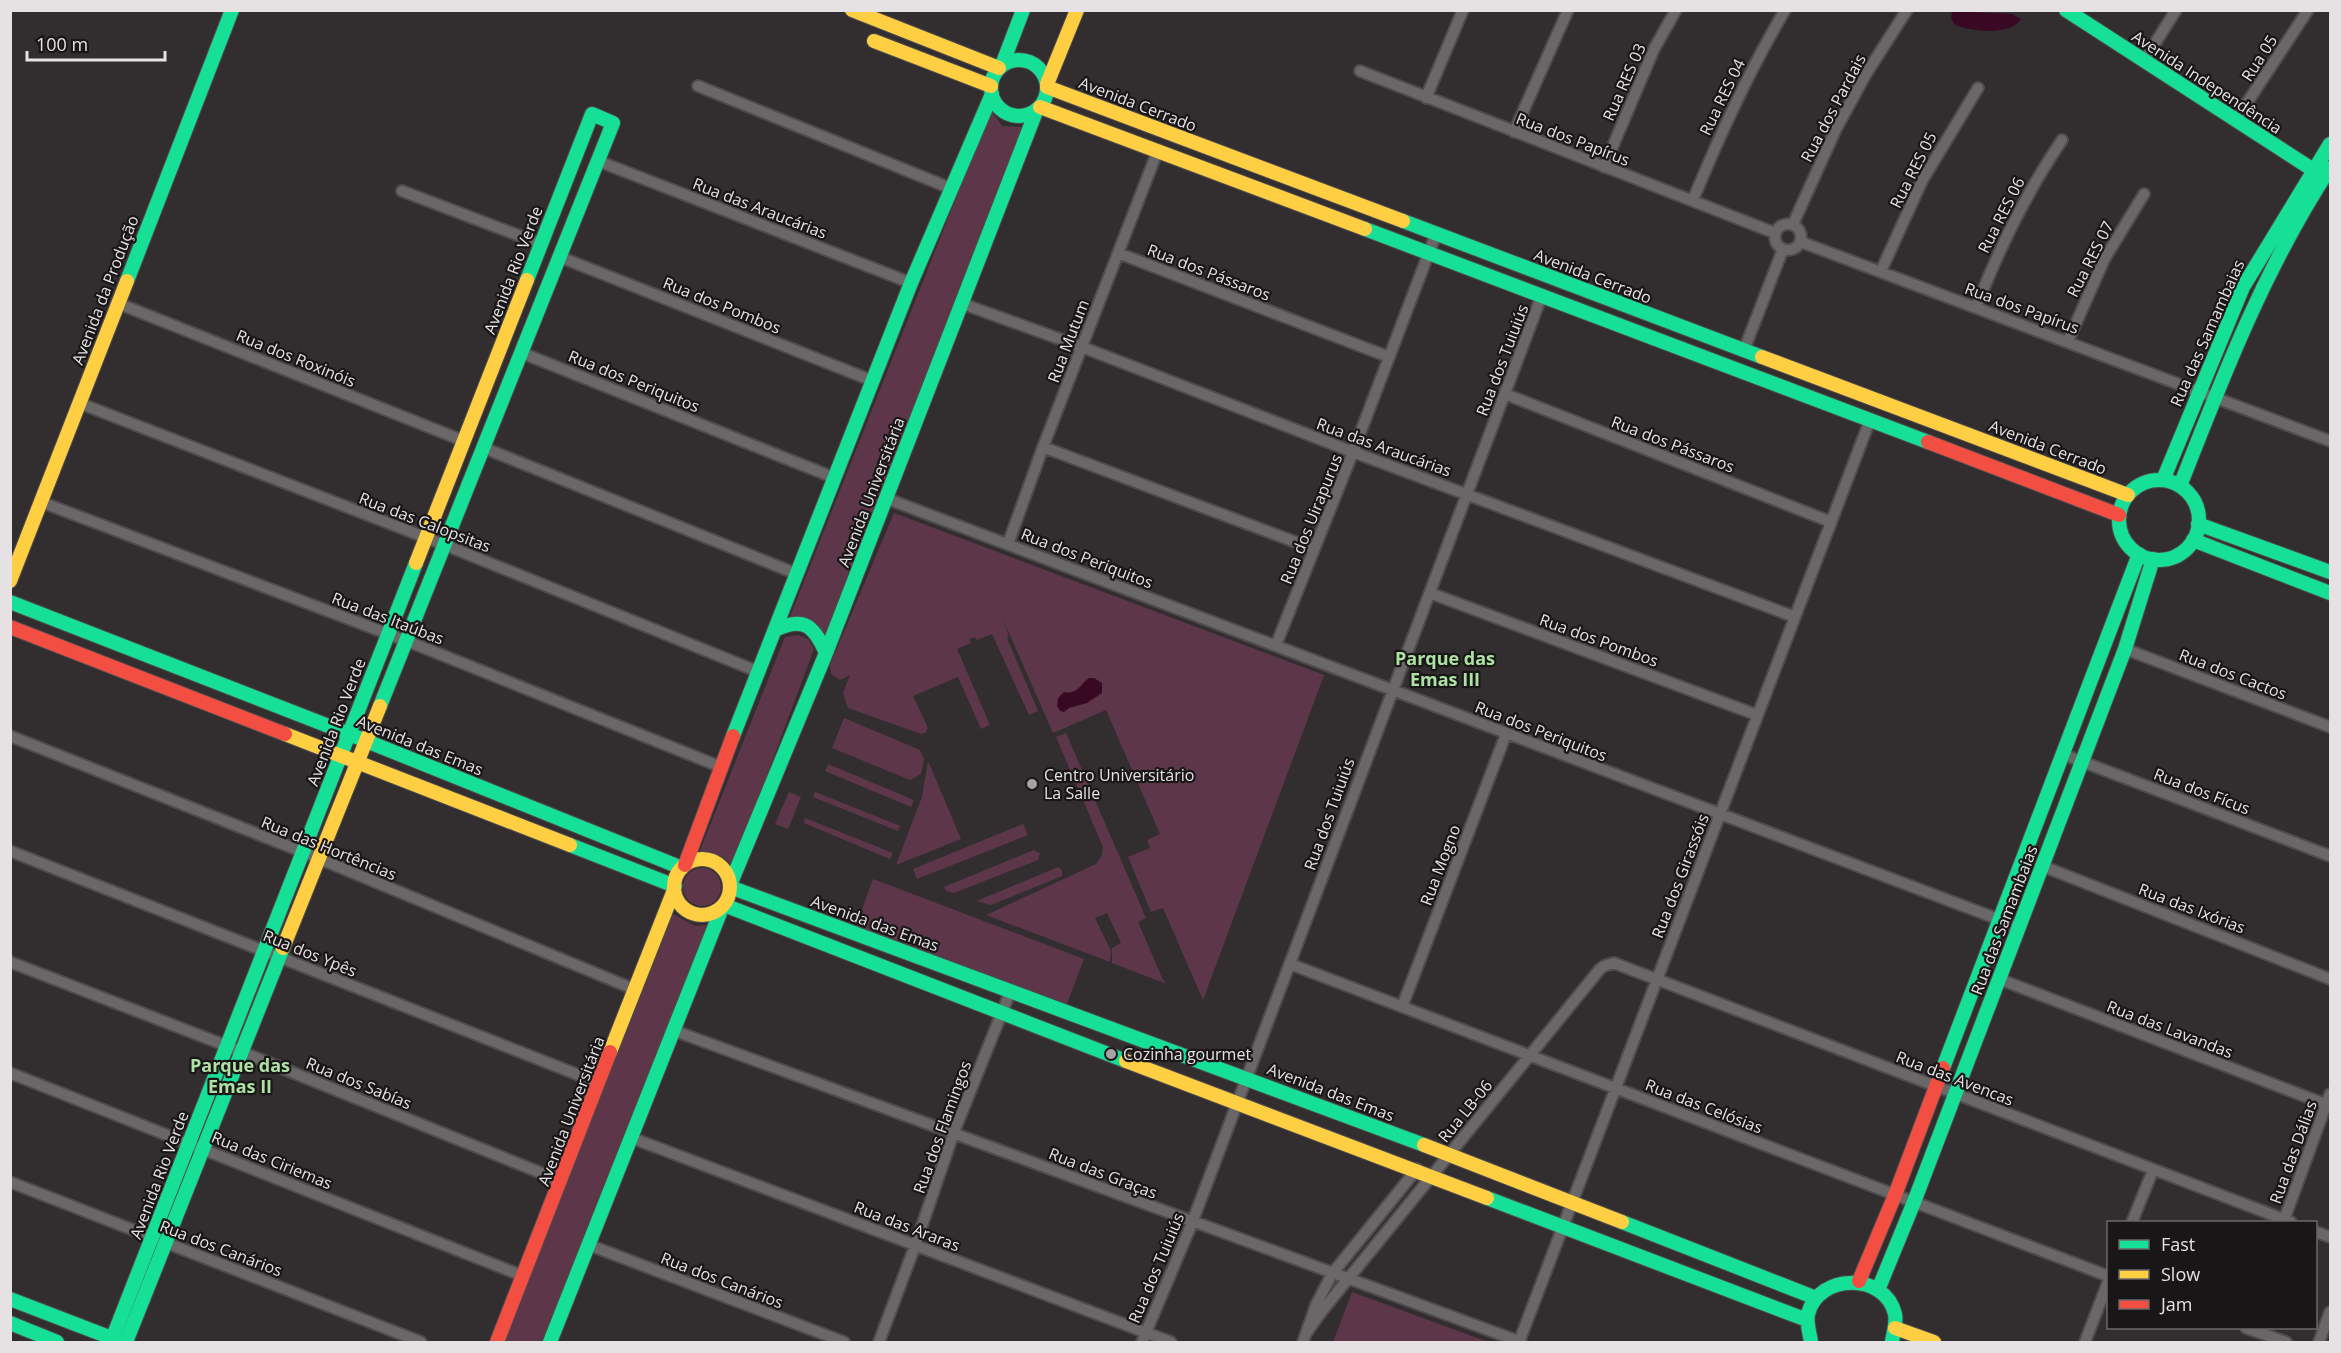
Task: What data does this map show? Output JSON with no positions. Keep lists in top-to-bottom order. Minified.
{"streets":{"street":["Rua 05","Rua RES 03","Avenida Independência","Rua RES 04","Avenida Cerrado","Rua dos Pardais","Rua dos Papírus","Rua RES 05","Rua das Araucárias","Rua RES 06","Rua RES 07","Avenida Rio Verde","Rua dos Pássaros","Avenida da Produção","Rua dos Pombos","Rua das Samambaias","Rua Mutum","Rua dos Roxinóis","Rua dos Tuiuiús","Rua dos Periquitos","Avenida Universitária","Rua dos Uirapurus","Rua das Calopsitas","Rua das Itaúbas","Rua dos Cactos","Avenida das Emas","Rua dos Fícus","Rua das Hortências","Rua Mogno","Rua dos Girassóis","Rua das Ixórias","Rua dos Ypês","Rua das Lavandas","Rua das Avencas","Rua dos Sabías","Rua das Celósias","Rua LB-06","Rua dos Flamingos","Rua das Dálias","Rua das Ciriemas","Rua das Graças","Rua das Araras","Rua dos Canários"]},"crossings":[["Rua 05","Avenida Independência"],["Rua RES 03","Rua dos Papírus"],["Avenida Independência","Rua das Samambaias"],["Rua RES 04","Rua dos Papírus"],["Avenida Cerrado","Rua das Samambaias"],["Avenida Cerrado","Avenida Universitária"],["Avenida Cerrado","Rua dos Uirapurus"],["Rua dos Pardais","Rua dos Papírus"],["Rua dos Papírus","Rua RES 05"],["Rua dos Papírus","Rua RES 06"],["Rua dos Papírus","Rua RES 07"],["Rua dos Papírus","Rua das Samambaias"],["Rua das Araucárias","Avenida Rio Verde"],["Rua das Araucárias","Rua Mutum"],["Rua das Araucárias","Rua dos Tuiuiús"],["Rua das Araucárias","Avenida Universitária"],["Rua das Araucárias","Rua dos Uirapurus"],["Rua das Araucárias","Rua dos Girassóis"],["Avenida Rio Verde","Rua dos Pombos"],["Avenida Rio Verde","Rua dos Roxinóis"],["Avenida Rio Verde","Rua dos Periquitos"],["Avenida Rio Verde","Rua das Calopsitas"],["Avenida Rio Verde","Rua das Itaúbas"],["Avenida Rio Verde","Avenida das Emas"],["Avenida Rio Verde","Rua das Hortências"],["Avenida Rio Verde","Rua dos Ypês"],["Avenida Rio Verde","Rua dos Sabías"],["Avenida Rio Verde","Rua das Ciriemas"],["Avenida Rio Verde","Rua dos Canários"],["Rua dos Pássaros","Rua Mutum"],["Rua dos Pássaros","Rua dos Tuiuiús"],["Rua dos Pássaros","Rua dos Uirapurus"],["Rua dos Pássaros","Rua dos Girassóis"],["Avenida da Produção","Rua dos Roxinóis"],["Avenida da Produção","Rua das Calopsitas"],["Avenida da Produção","Rua das Itaúbas"],["Rua dos Pombos","Rua dos Tuiuiús"],["Rua dos Pombos","Rua dos Girassóis"],["Rua das Samambaias","Rua dos Periquitos"],["Rua das Samambaias","Rua dos Cactos"],["Rua das Samambaias","Rua dos Fícus"],["Rua das Samambaias","Rua das Ixórias"],["Rua das Samambaias","Rua das Lavandas"],["Rua das Samambaias","Rua das Avencas"],["Rua das Samambaias","Rua das Celósias"],["Rua Mutum","Rua dos Periquitos"],["Rua dos Tuiuiús","Rua dos Periquitos"],["Rua dos Tuiuiús","Avenida das Emas"],["Rua dos Tuiuiús","Rua das Celósias"],["Rua dos Tuiuiús","Rua das Graças"],["Rua dos Tuiuiús","Rua das Araras"],["Rua dos Periquitos","Avenida Universitária"],["Rua dos Periquitos","Rua dos Uirapurus"],["Rua dos Periquitos","Rua Mogno"],["Rua dos Periquitos","Rua dos Girassóis"],["Avenida Universitária","Avenida das Emas"],["Avenida Universitária","Rua das Hortências"],["Avenida Universitária","Rua dos Ypês"],["Avenida Universitária","Rua dos Sabías"],["Avenida Universitária","Rua das Ciriemas"],["Avenida das Emas","Rua dos Girassóis"],["Avenida das Emas","Rua LB-06"],["Avenida das Emas","Rua dos Flamingos"],["Rua Mogno","Rua das Celósias"],["Rua dos Girassóis","Rua das Avencas"],["Rua dos Girassóis","Rua das Celósias"],["Rua dos Girassóis","Rua das Graças"],["Rua das Lavandas","Rua das Dálias"],["Rua das Avencas","Rua LB-06"],["Rua das Avencas","Rua das Dálias"],["Rua das Celósias","Rua LB-06"],["Rua LB-06","Rua das Graças"],["Rua dos Flamingos","Rua das Graças"],["Rua dos Flamingos","Rua das Araras"]],"districts":["Parque das Emas III","Parque das Emas II"],"places":["Centro Universitário La Salle","Cozinha gourmet"],"legend":["Fast","Slow","Jam"],"scale_bar":"100 m"}
